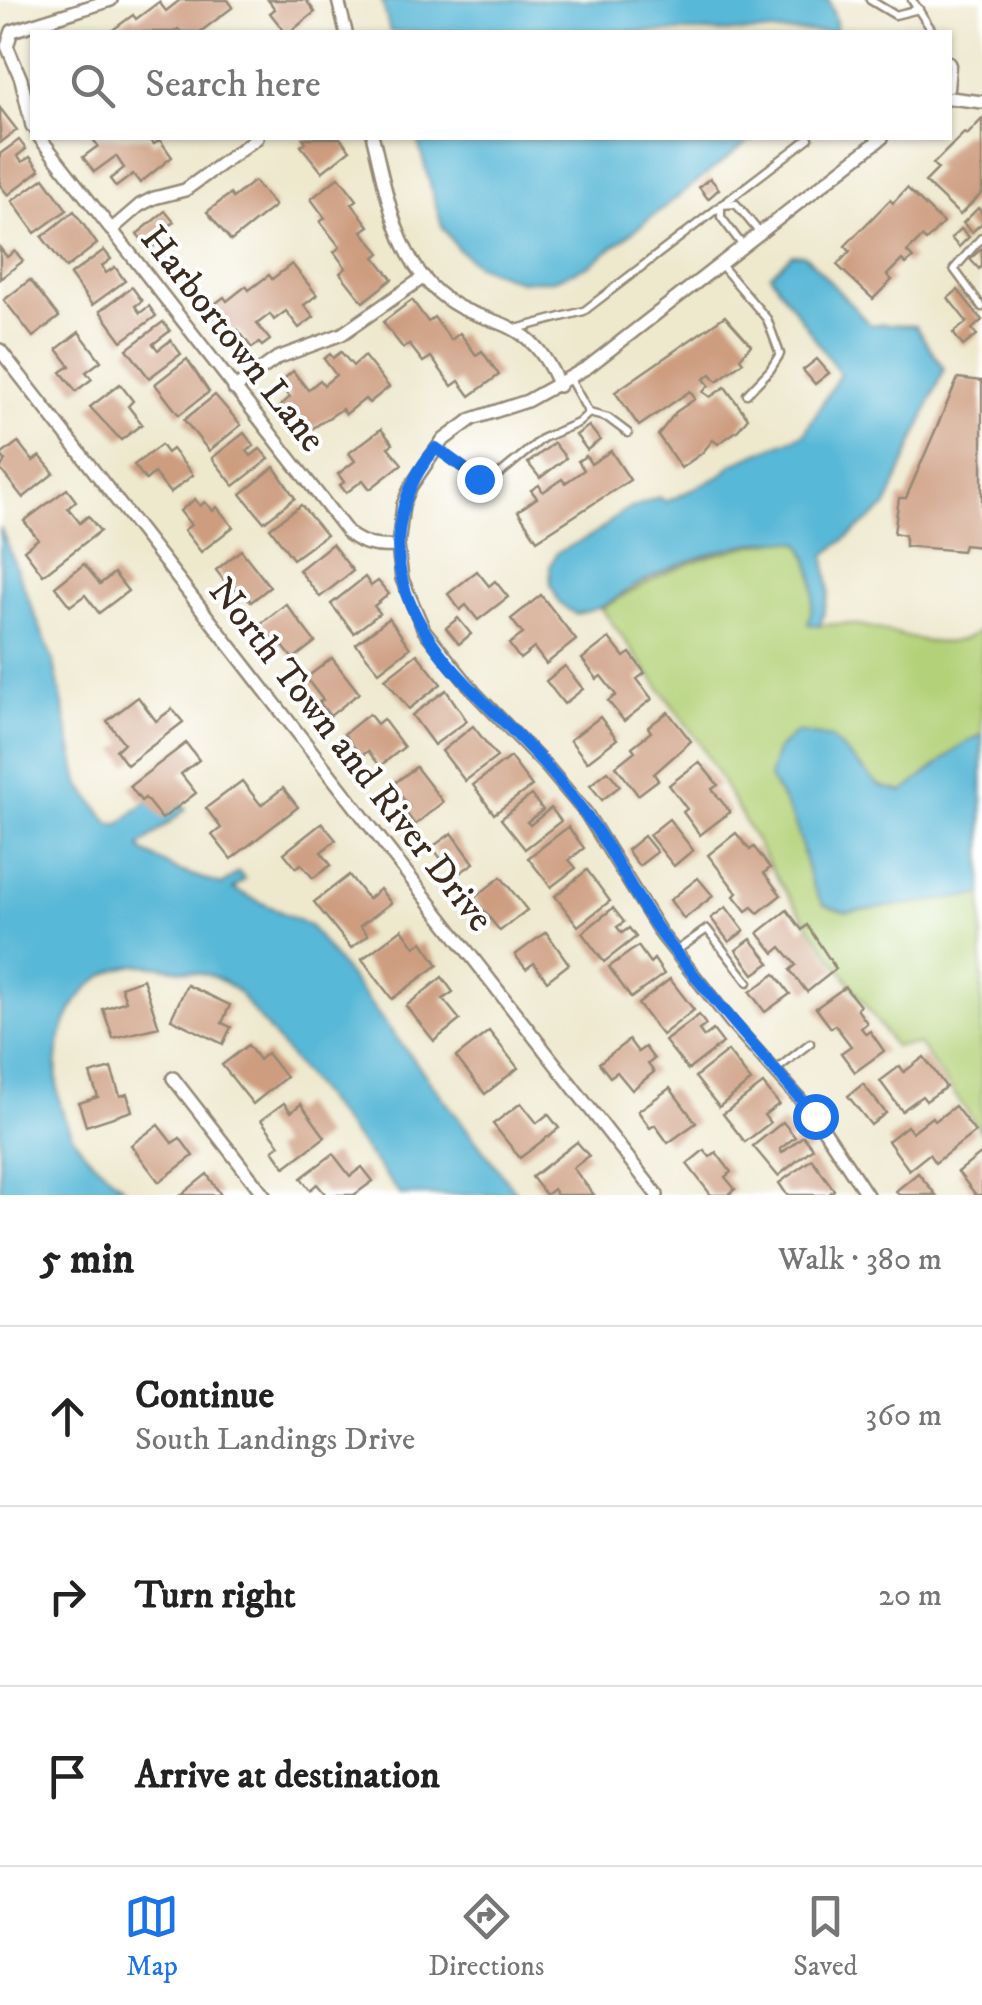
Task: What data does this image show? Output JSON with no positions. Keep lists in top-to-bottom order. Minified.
{"streets":{"street":["Harbortown Lane","North Town and River Drive"]},"page":{"search":"Search here","heading":["5 min","Walk · 380 m"],"list":[["Continue","South Landings Drive","360 m"],["Turn right","20 m"],"Arrive at destination"],"nav":["Map","Directions","Saved"]}}
